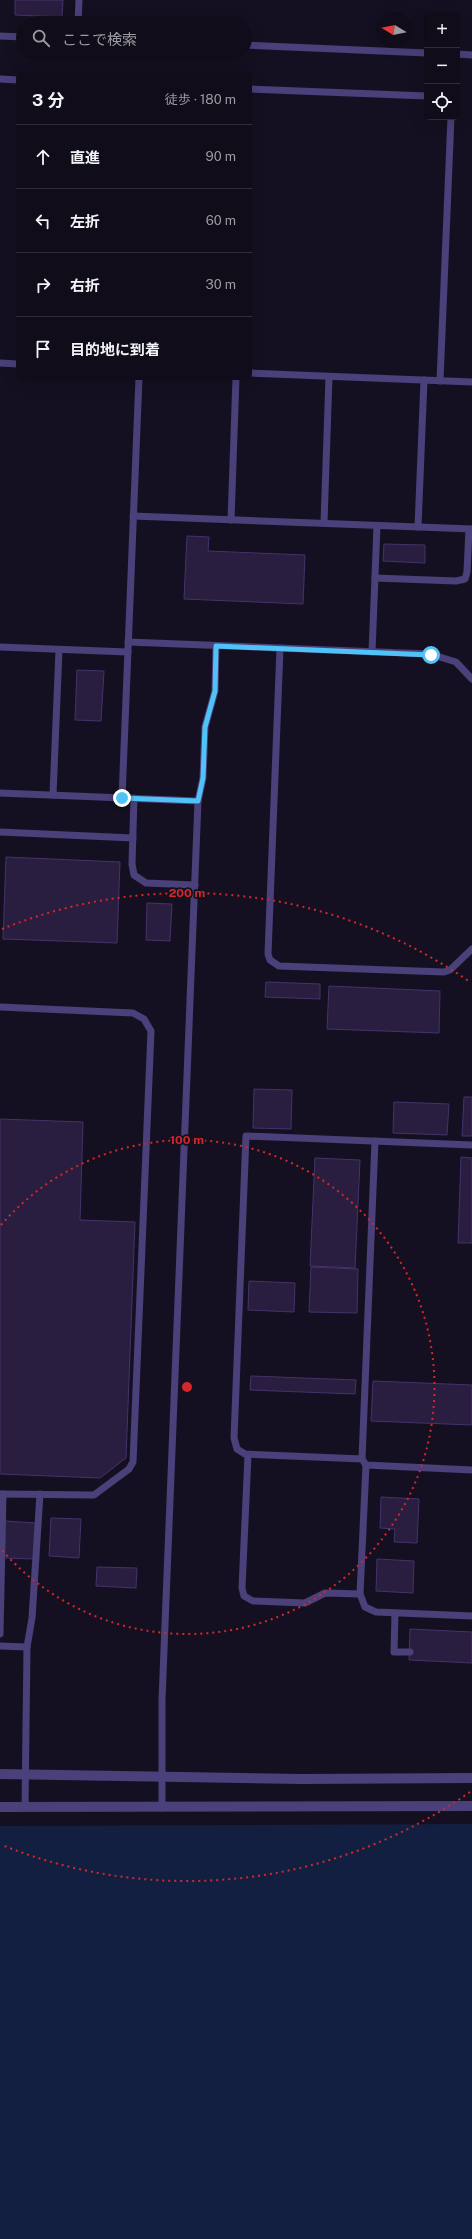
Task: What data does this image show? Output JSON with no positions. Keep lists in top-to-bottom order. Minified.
{"north":"left","page":{"map_buttons":["+","−"],"search":"ここで検索","heading":["3 分","徒歩 · 180 m"],"list":[["直進","90 m"],["左折","60 m"],["右折","30 m"],"目的地に到着"]},"rings":["200 m","100 m"]}
